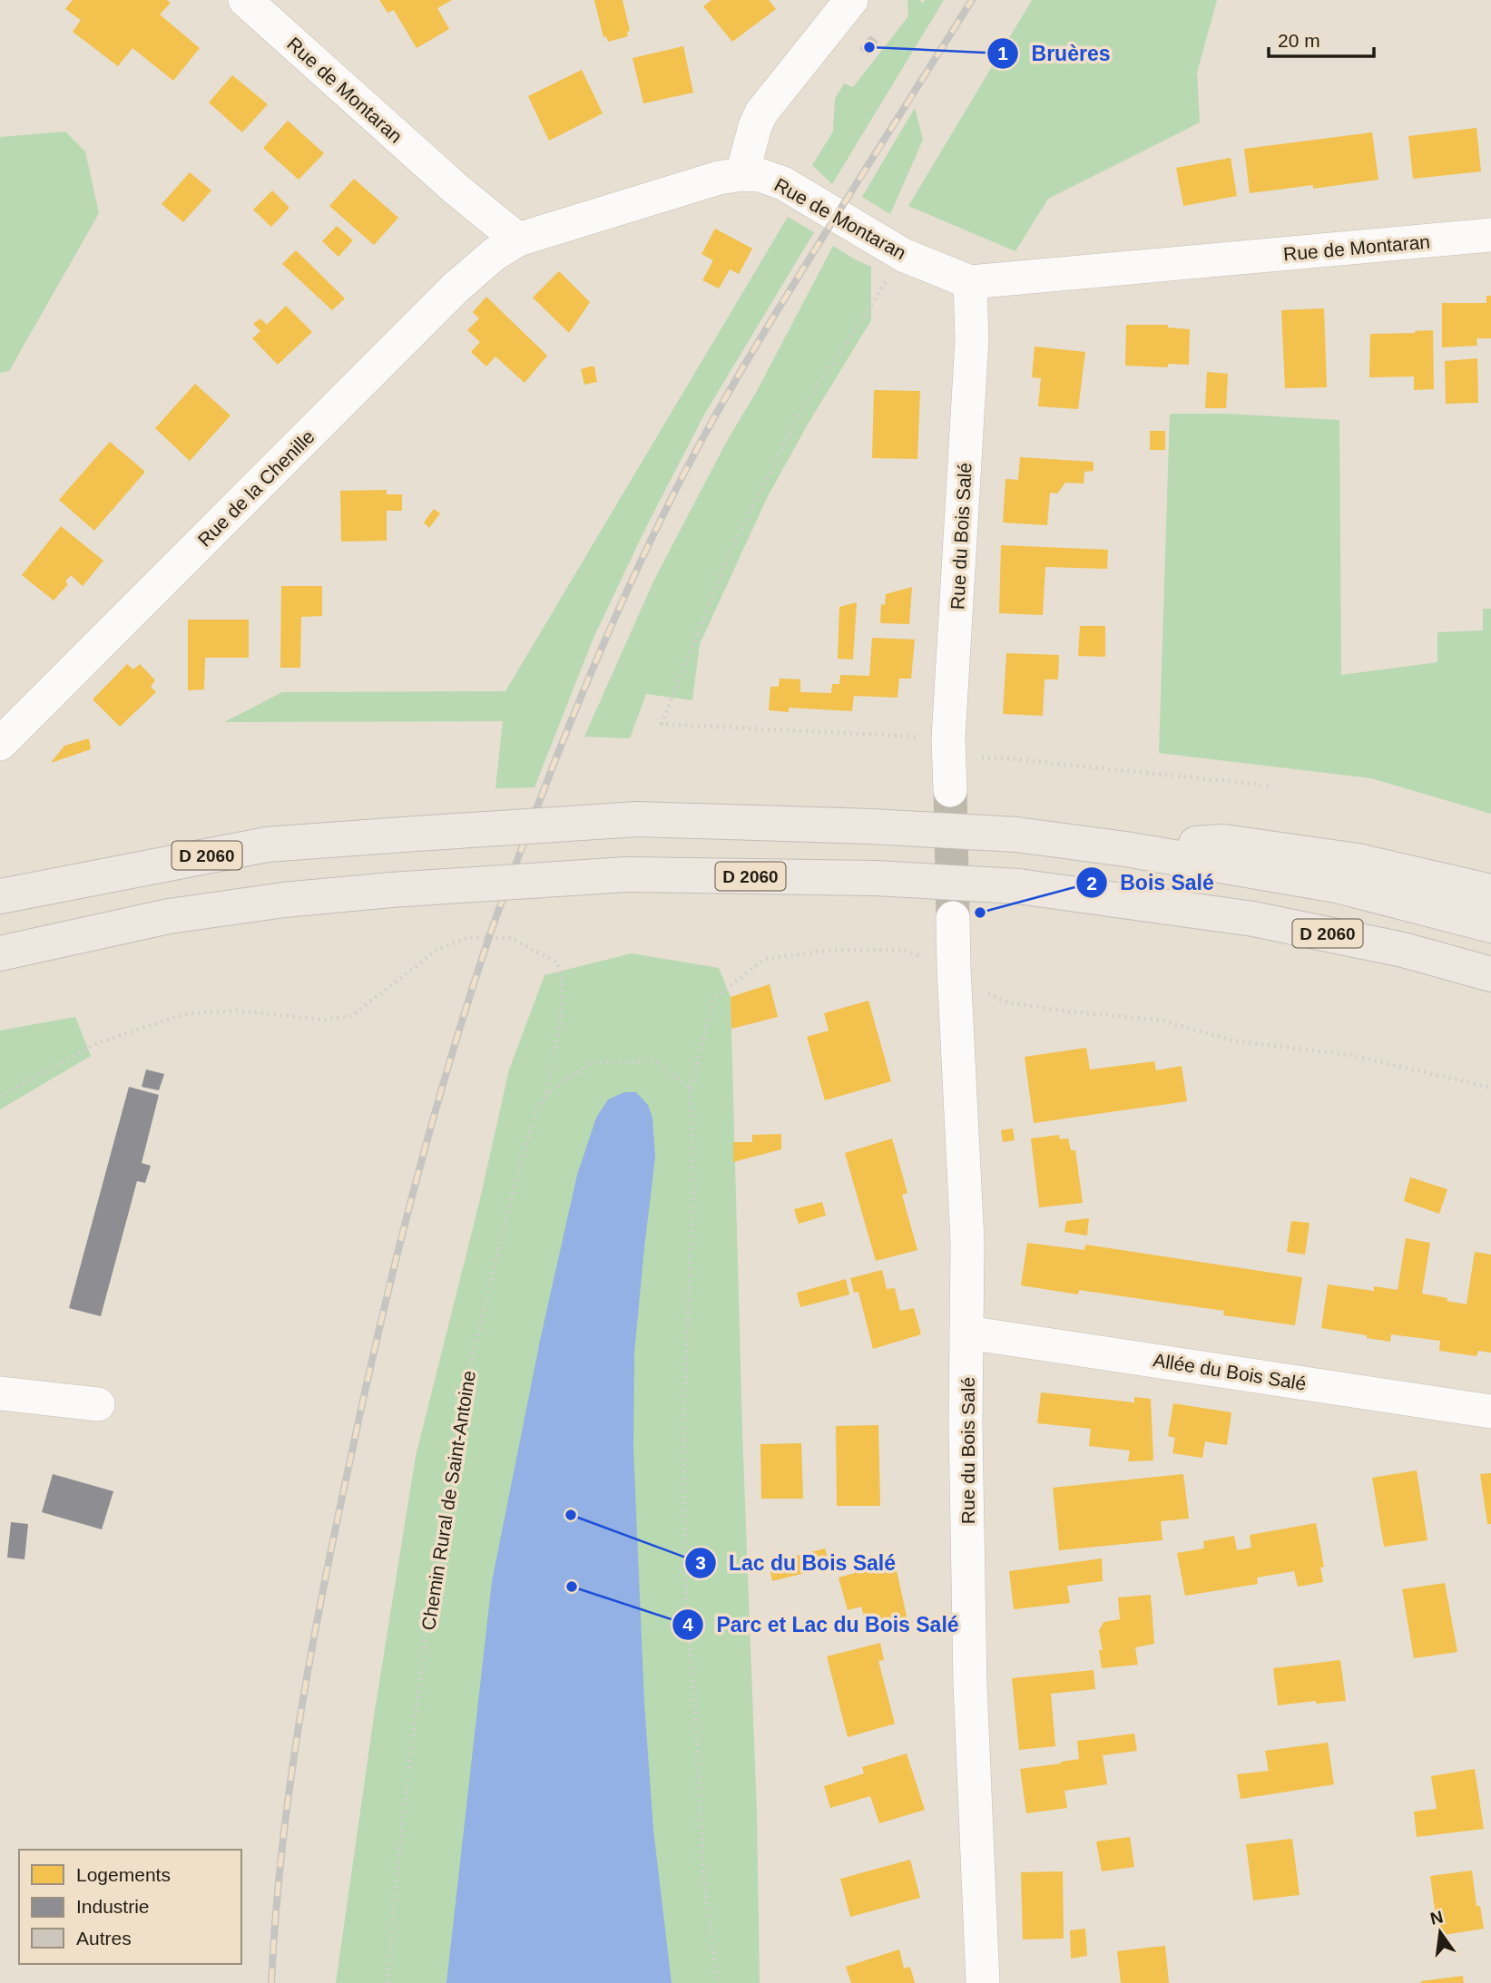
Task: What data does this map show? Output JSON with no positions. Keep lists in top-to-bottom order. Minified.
{"streets":{"main road":["D 2060"],"street":["Rue de Montaran","Rue de la Chenille","Rue du Bois Salé","Allée du Bois Salé"],"path":["Chemin Rural de Saint-Antoine"]},"crossings":[["Rue de Montaran","Rue de la Chenille"],["Rue de Montaran","Rue du Bois Salé"],["Rue du Bois Salé","Allée du Bois Salé"]],"places":["Bruères","Bois Salé","Lac du Bois Salé","Parc et Lac du Bois Salé"],"legend":["Logements","Industrie","Autres"],"scale_bar":"20 m","north":"top"}
